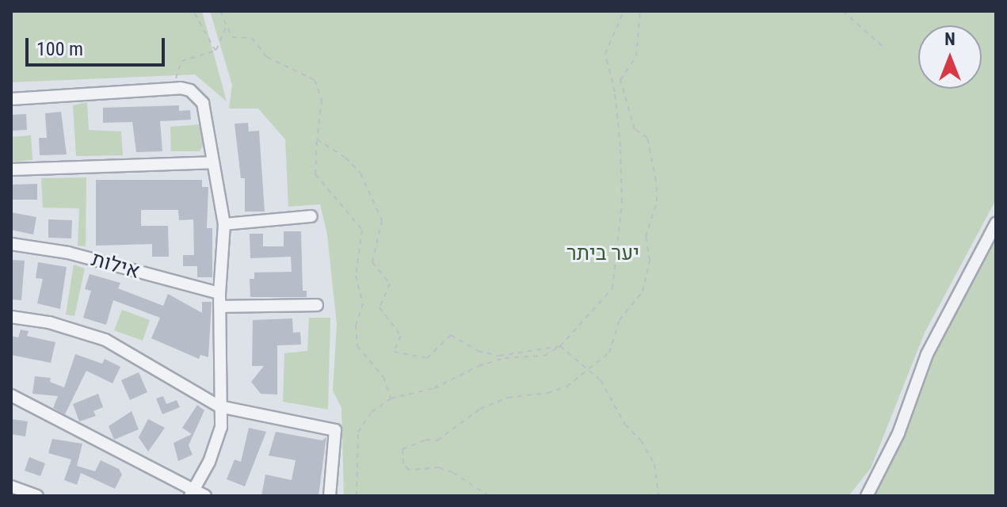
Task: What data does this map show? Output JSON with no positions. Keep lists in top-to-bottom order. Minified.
{"streets":{"street":["אילות"]},"parks":["יער ביתר"],"scale_bar":"100 m","north":"top"}
